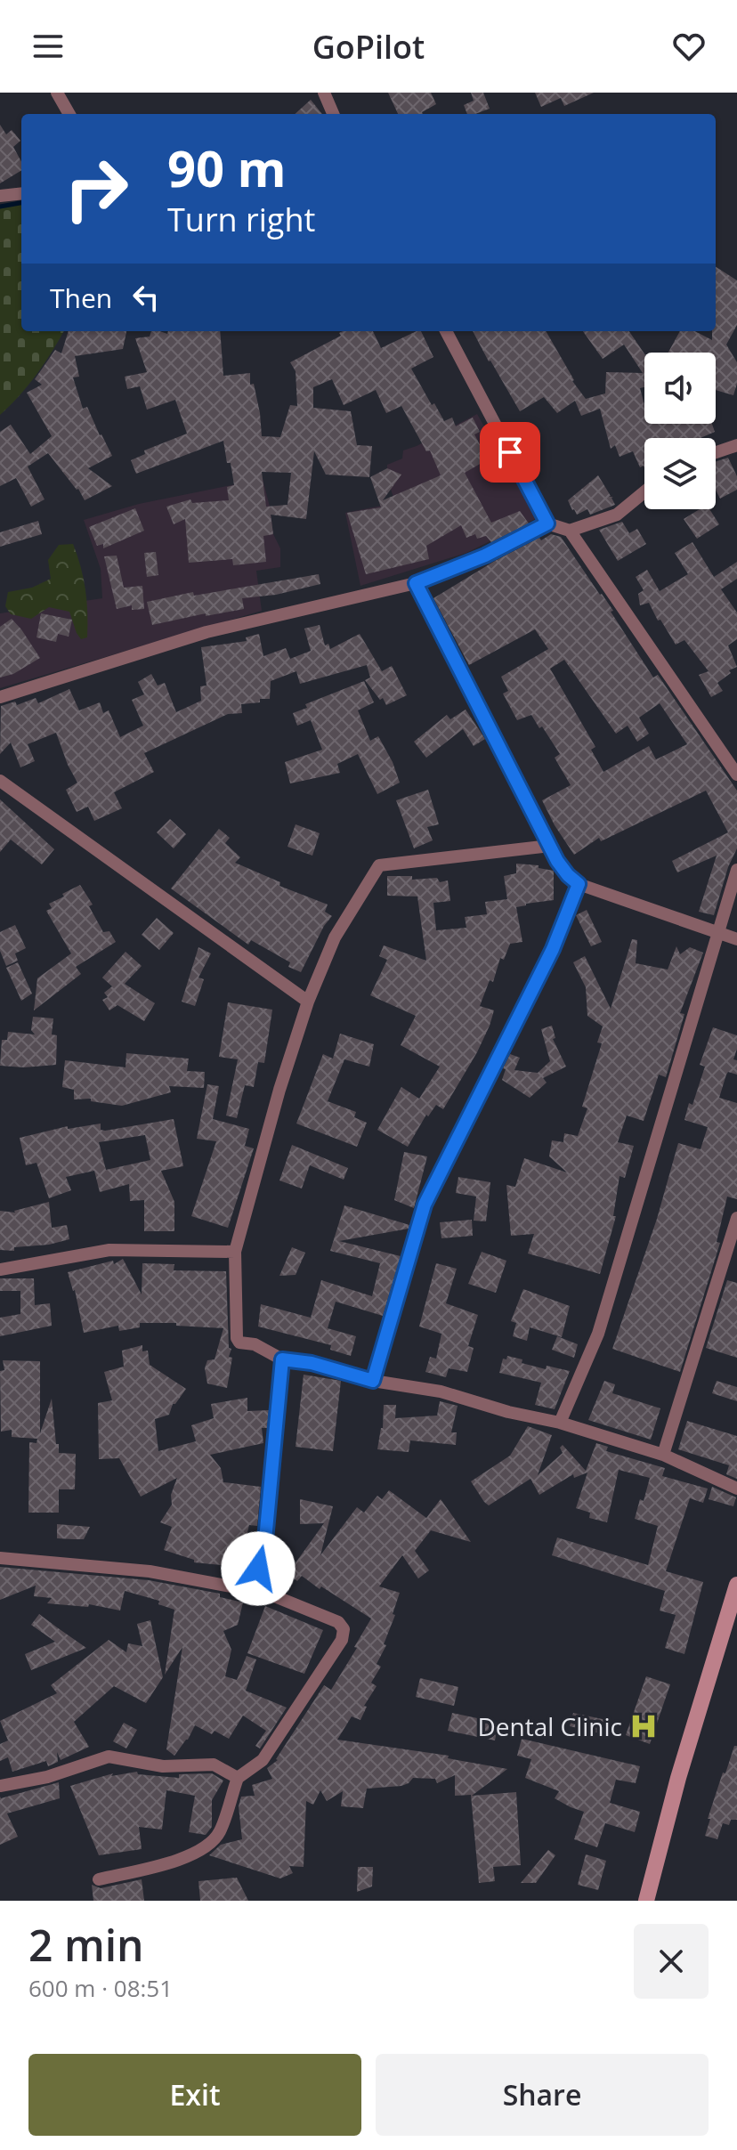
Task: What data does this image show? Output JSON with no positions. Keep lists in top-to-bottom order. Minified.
{"places":{"hospital":["Dental Clinic"]},"page":{"header":"GoPilot","turn":["90 m","Turn right"],"then":"Then","heading":["2 min","600 m · 08:51"],"buttons":["Exit","Share"]}}
